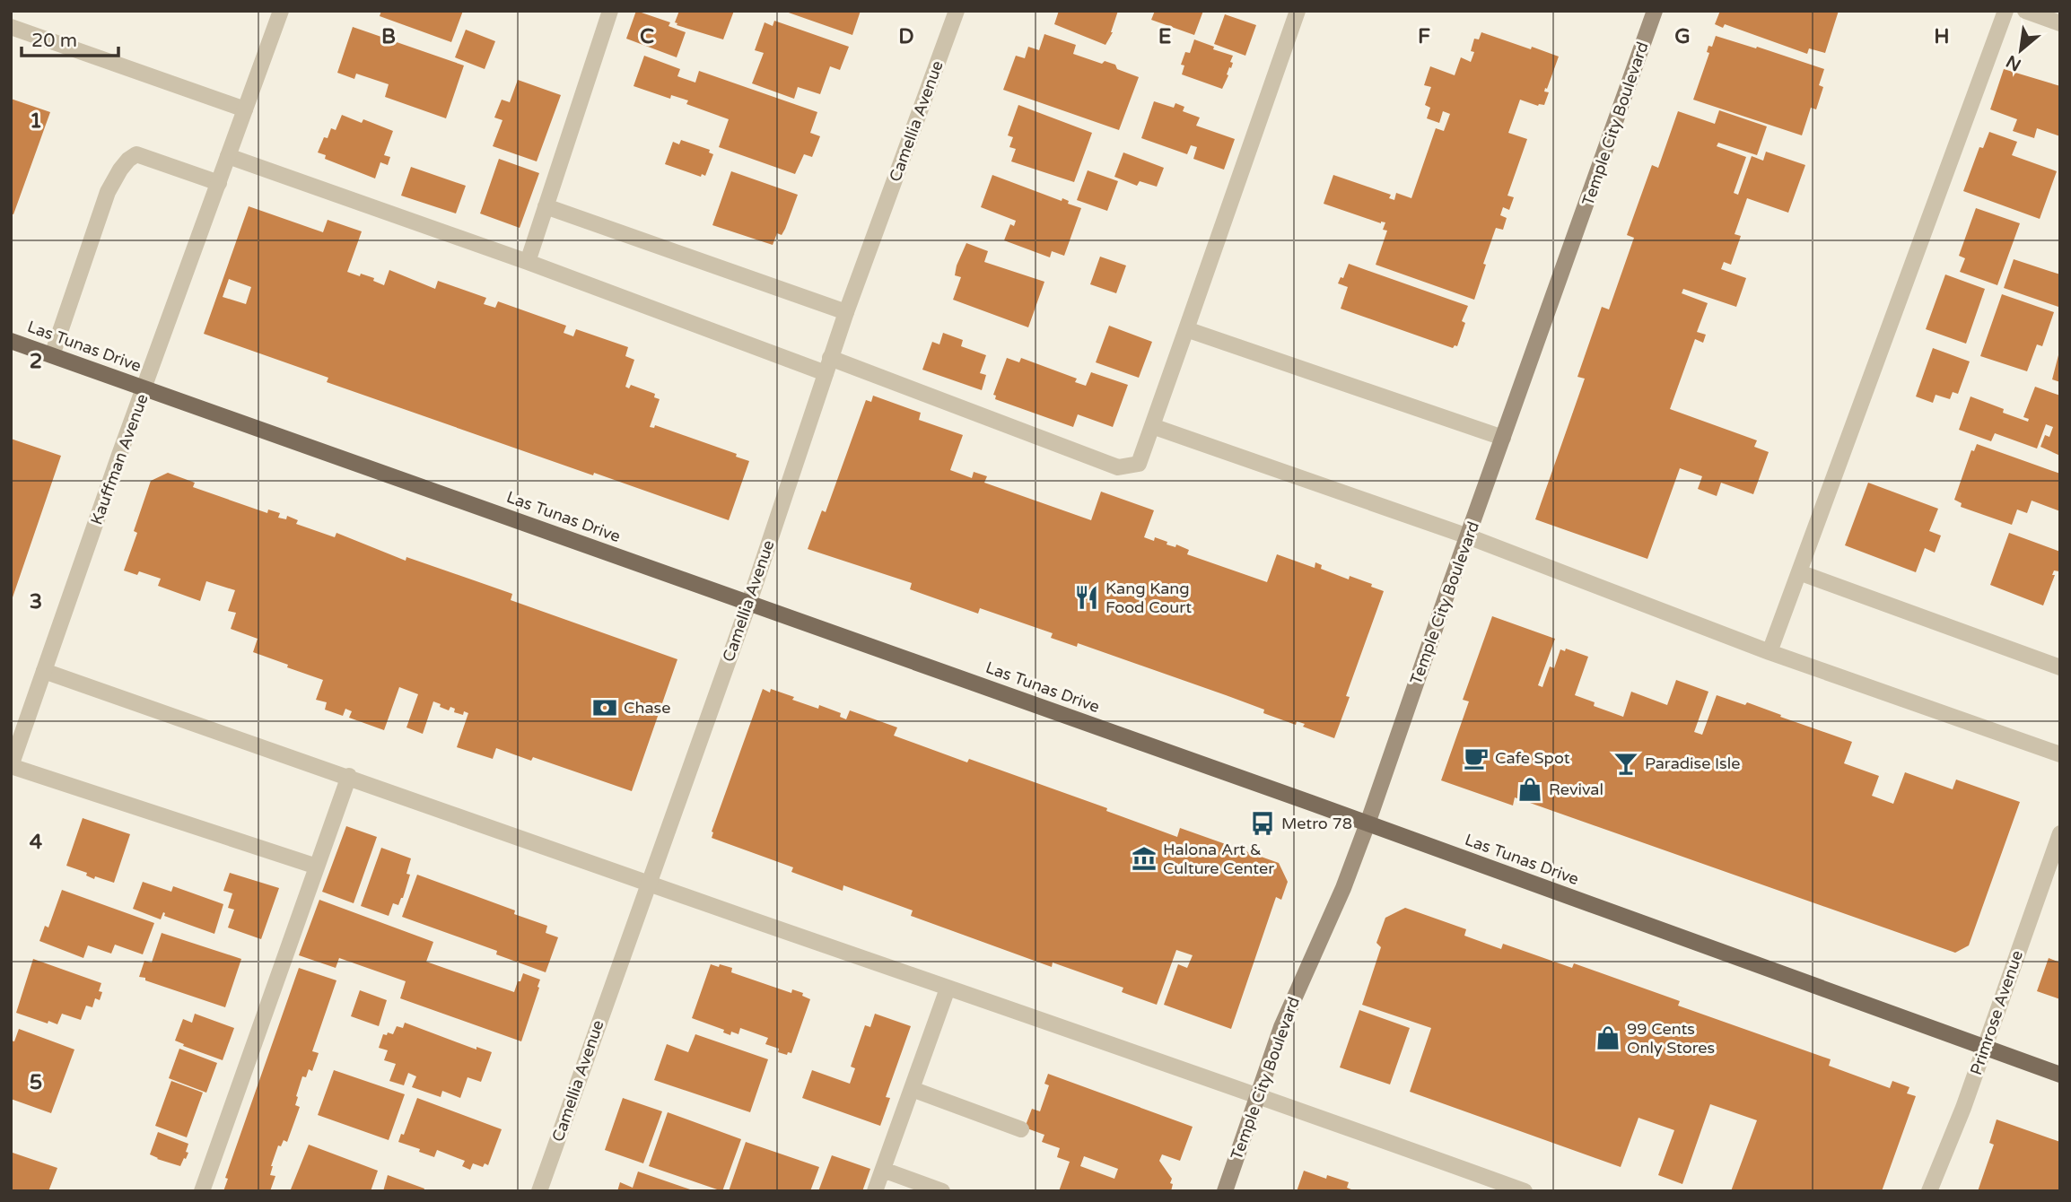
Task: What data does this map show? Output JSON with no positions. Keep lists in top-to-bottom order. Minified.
{"streets":{"main road":["Temple City Boulevard","Las Tunas Drive"],"street":["Camellia Avenue","Kauffman Avenue","Primrose Avenue"]},"crossings":[["Camellia Avenue","Las Tunas Drive"],["Temple City Boulevard","Las Tunas Drive"],["Las Tunas Drive","Kauffman Avenue"],["Las Tunas Drive","Primrose Avenue"]],"places":{"restaurant":["Kang Kang Food Court"],"bank":["Chase"],"cafe":["Cafe Spot"],"bar":["Paradise Isle"],"shop":["Revival","99 Cents Only Stores"],"bus stop":["Metro 78"],"museum":["Halona Art & Culture Center"]},"scale_bar":"20 m","north":"bottom left","grid":{"columns":["B","C","D","E","F","G","H"],"rows":["1","2","3","4","5"]}}
